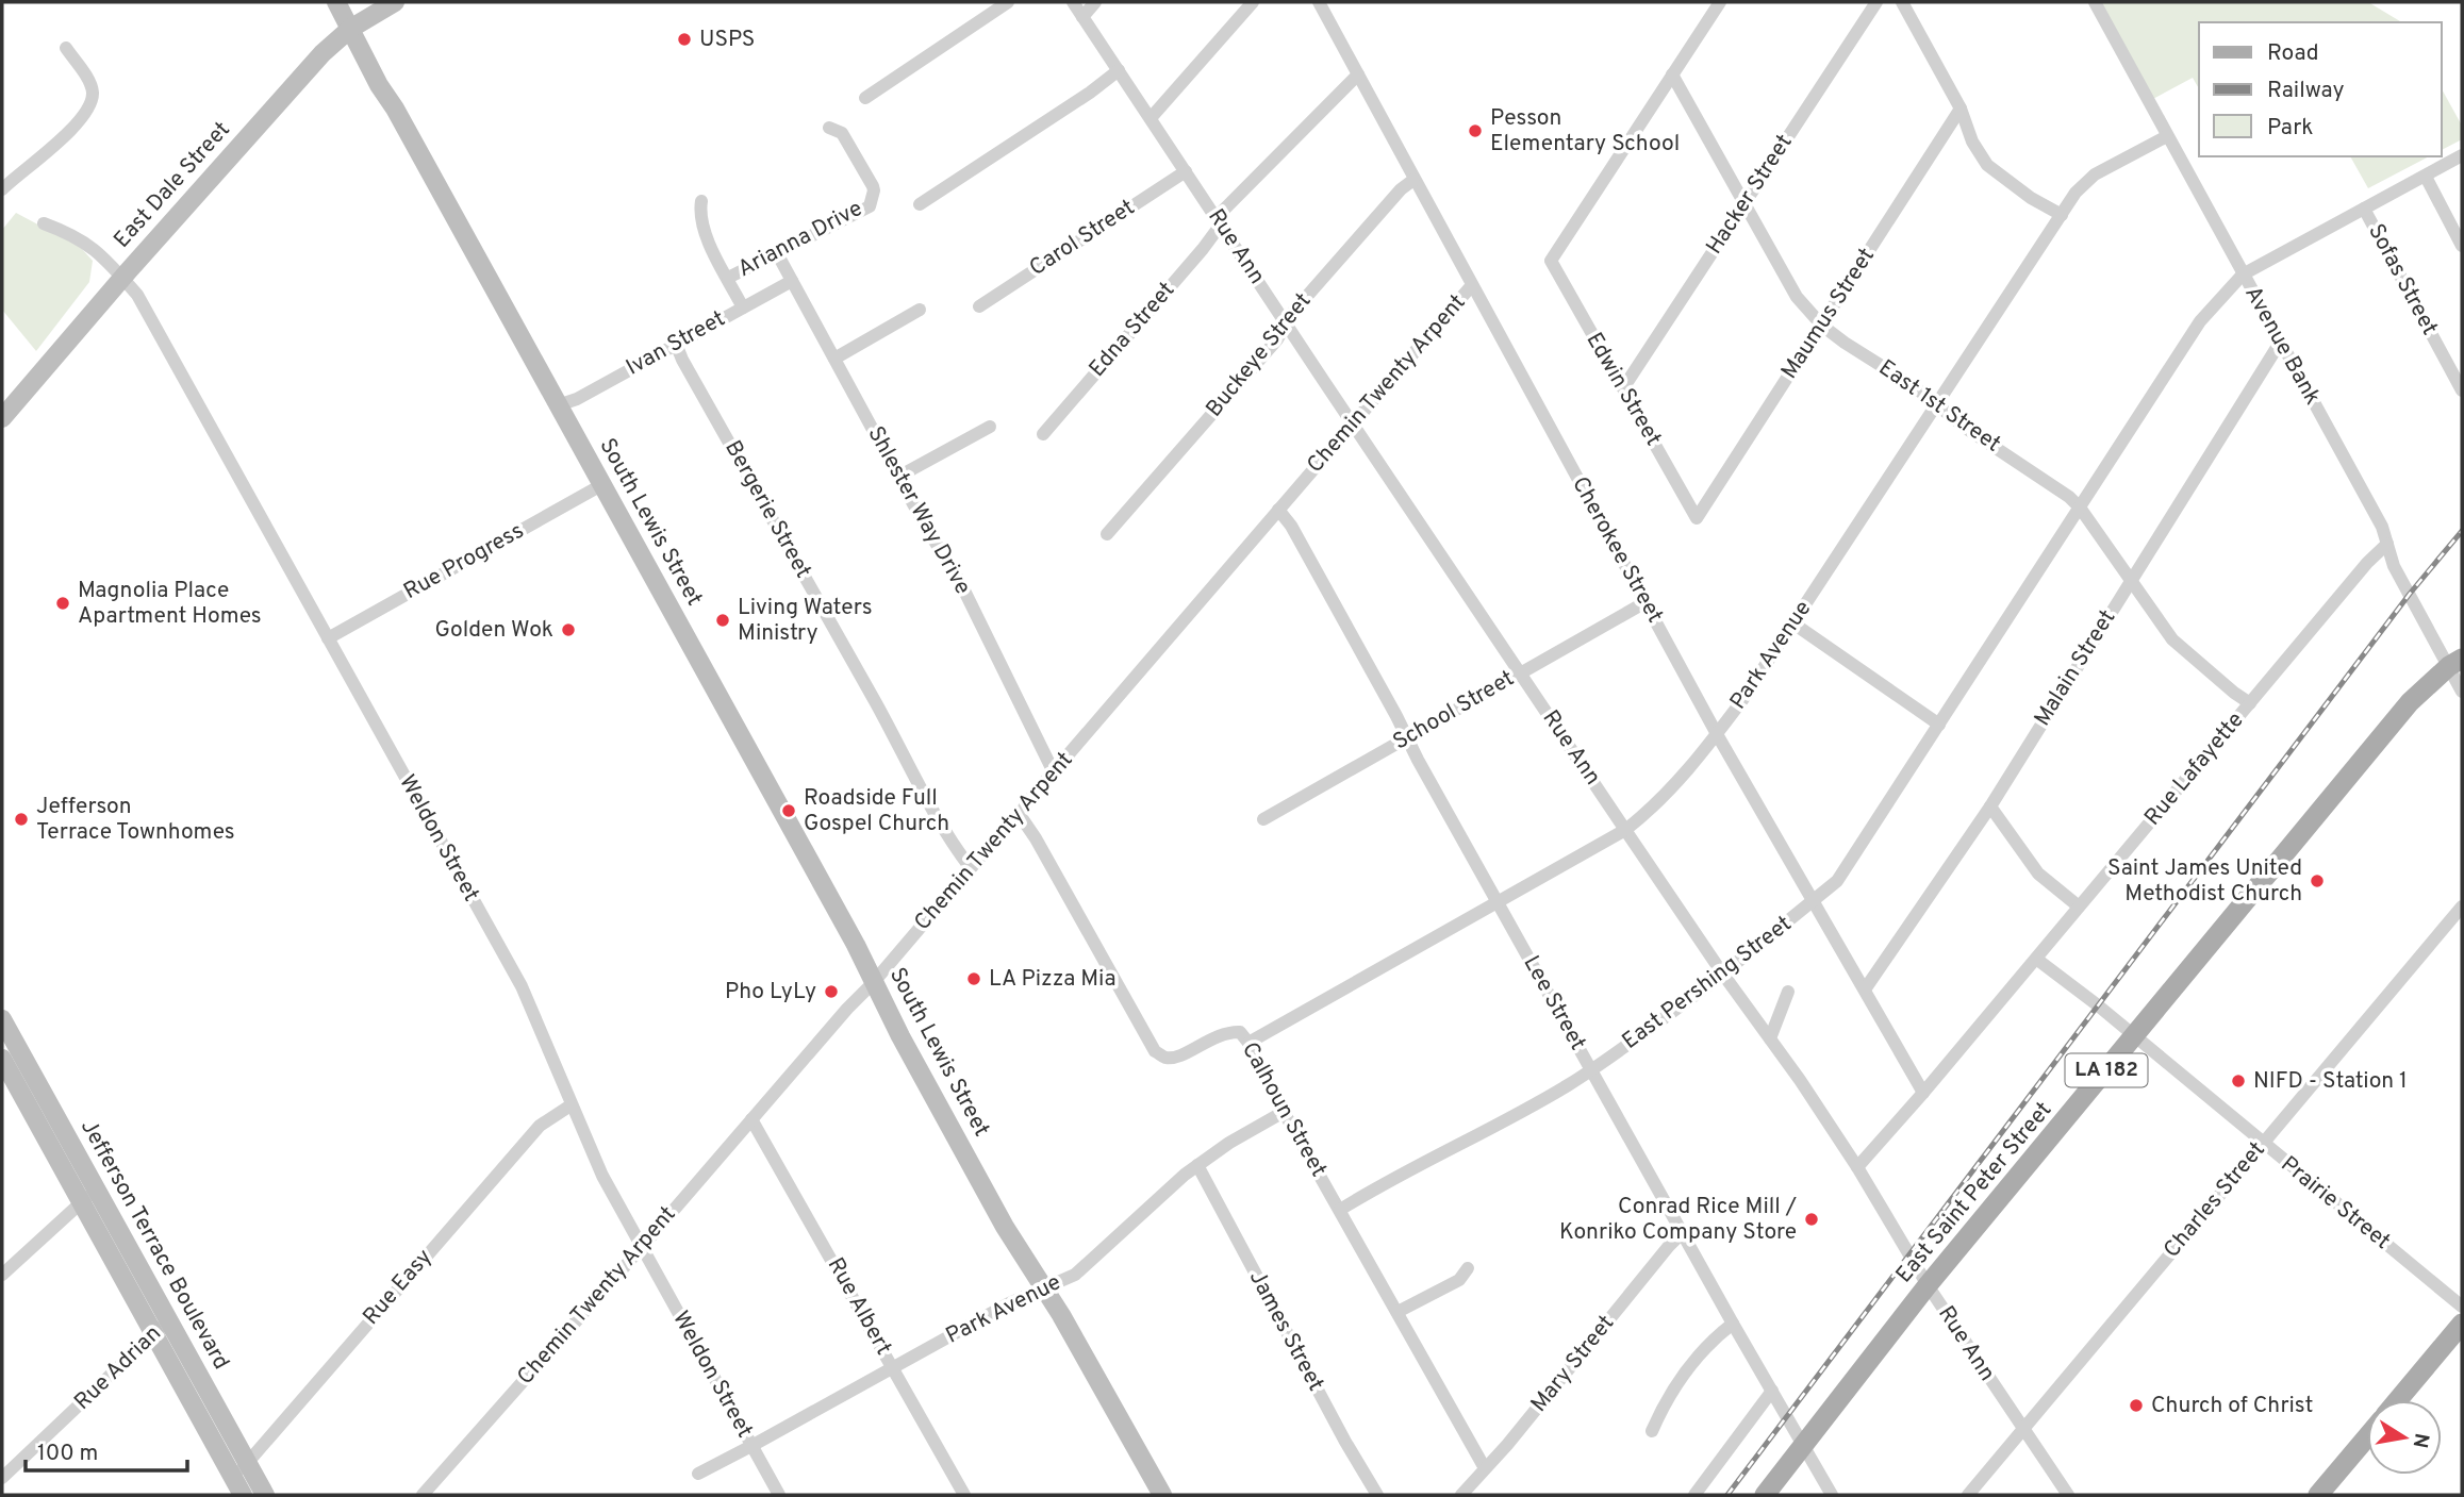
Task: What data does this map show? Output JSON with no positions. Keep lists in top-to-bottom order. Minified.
{"streets":{"main road":["East Dale Street","South Lewis Street","LA 182","East Saint Peter Street","Jefferson Terrace Boulevard"],"street":["Hacker Street","Carol Street","Arianna Drive","Rue Ann","Sofas Street","Maumus Street","Edna Street","Ivan Street","Avenue Bank","Buckeye Street","Chemin Twenty Arpent","Edwin Street","East 1st Street","Bergerie Street","Shlester Way Drive","Cherokee Street","Rue Progress","Park Avenue","Malain Street","School Street","Rue Lafayette","Weldon Street","East Pershing Street","Lee Street","Calhoun Street","Charles Street","Prairie Street","Rue Easy","Rue Albert","James Street","Mary Street","Rue Adrian"]},"crossings":[["East Dale Street","South Lewis Street"],["East Dale Street","Weldon Street"],["Hacker Street","Edwin Street"],["Hacker Street","East 1st Street"],["Carol Street","Rue Ann"],["Arianna Drive","Shlester Way Drive"],["Rue Ann","Edna Street"],["Rue Ann","Buckeye Street"],["Rue Ann","Chemin Twenty Arpent"],["Rue Ann","Park Avenue"],["Rue Ann","School Street"],["Rue Ann","Rue Lafayette"],["Rue Ann","East Pershing Street"],["Rue Ann","East Saint Peter Street"],["Rue Ann","Charles Street"],["Sofas Street","East Pershing Street"],["Maumus Street","Edwin Street"],["Maumus Street","East 1st Street"],["Edna Street","Cherokee Street"],["Ivan Street","Bergerie Street"],["Ivan Street","Shlester Way Drive"],["Ivan Street","South Lewis Street"],["Avenue Bank","Park Avenue"],["Avenue Bank","Malain Street"],["Avenue Bank","Rue Lafayette"],["Avenue Bank","East Pershing Street"],["Avenue Bank","East Saint Peter Street"],["Buckeye Street","Cherokee Street"],["Chemin Twenty Arpent","Bergerie Street"],["Chemin Twenty Arpent","Shlester Way Drive"],["Chemin Twenty Arpent","South Lewis Street"],["Chemin Twenty Arpent","Cherokee Street"],["Chemin Twenty Arpent","Weldon Street"],["Chemin Twenty Arpent","Lee Street"],["Chemin Twenty Arpent","Calhoun Street"],["Chemin Twenty Arpent","Rue Albert"],["Edwin Street","East 1st Street"],["East 1st Street","Park Avenue"],["East 1st Street","Malain Street"],["East 1st Street","Rue Lafayette"],["East 1st Street","East Pershing Street"],["South Lewis Street","Rue Progress"],["South Lewis Street","Park Avenue"],["Cherokee Street","Park Avenue"],["Cherokee Street","Malain Street"],["Cherokee Street","School Street"],["Cherokee Street","Rue Lafayette"],["Cherokee Street","East Pershing Street"],["Rue Progress","Weldon Street"],["Park Avenue","Weldon Street"],["Park Avenue","Lee Street"],["Park Avenue","Calhoun Street"],["Park Avenue","Rue Albert"],["Park Avenue","James Street"],["School Street","Lee Street"],["Rue Lafayette","Prairie Street"],["Weldon Street","Rue Easy"],["East Pershing Street","Lee Street"],["East Pershing Street","Calhoun Street"],["Lee Street","East Saint Peter Street"],["Lee Street","Mary Street"],["Calhoun Street","Mary Street"],["East Saint Peter Street","Prairie Street"],["Charles Street","Prairie Street"],["Jefferson Terrace Boulevard","Rue Easy"],["Jefferson Terrace Boulevard","Rue Adrian"]],"places":["USPS","Pesson Elementary School","Magnolia Place Apartment Homes","Living Waters Ministry","Golden Wok","Roadside Full Gospel Church","Jefferson Terrace Townhomes","Saint James United Methodist Church","LA Pizza Mia","Pho LyLy","NIFD - Station 1","Conrad Rice Mill / Konriko Company Store","Church of Christ"],"legend":["Road","Railway","Park"],"scale_bar":"100 m","north":"right"}
